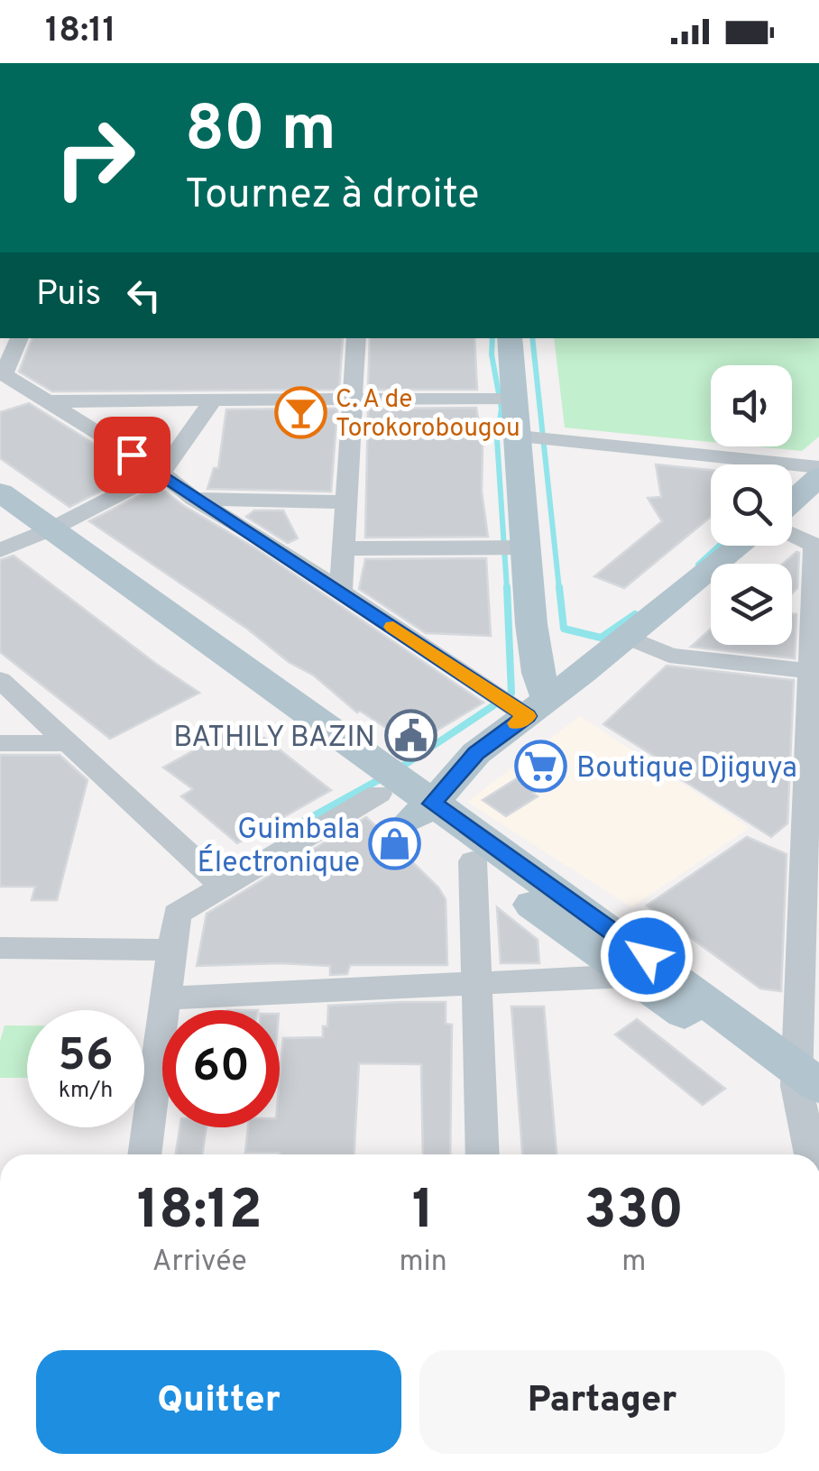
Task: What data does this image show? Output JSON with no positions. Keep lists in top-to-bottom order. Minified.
{"places":{"bar":["C. A de Torokorobougou"],"public building":["BATHILY BAZIN"],"supermarket":["Boutique Djiguya"],"shop":["Guimbala Électronique"]},"page":{"status":"18:11","turn":["80 m","Tournez à droite"],"then":"Puis","speed":"56 km/h","limit":"60","eta":["18:12","Arrivée","1","min","330","m"],"buttons":["Quitter","Partager"]}}
